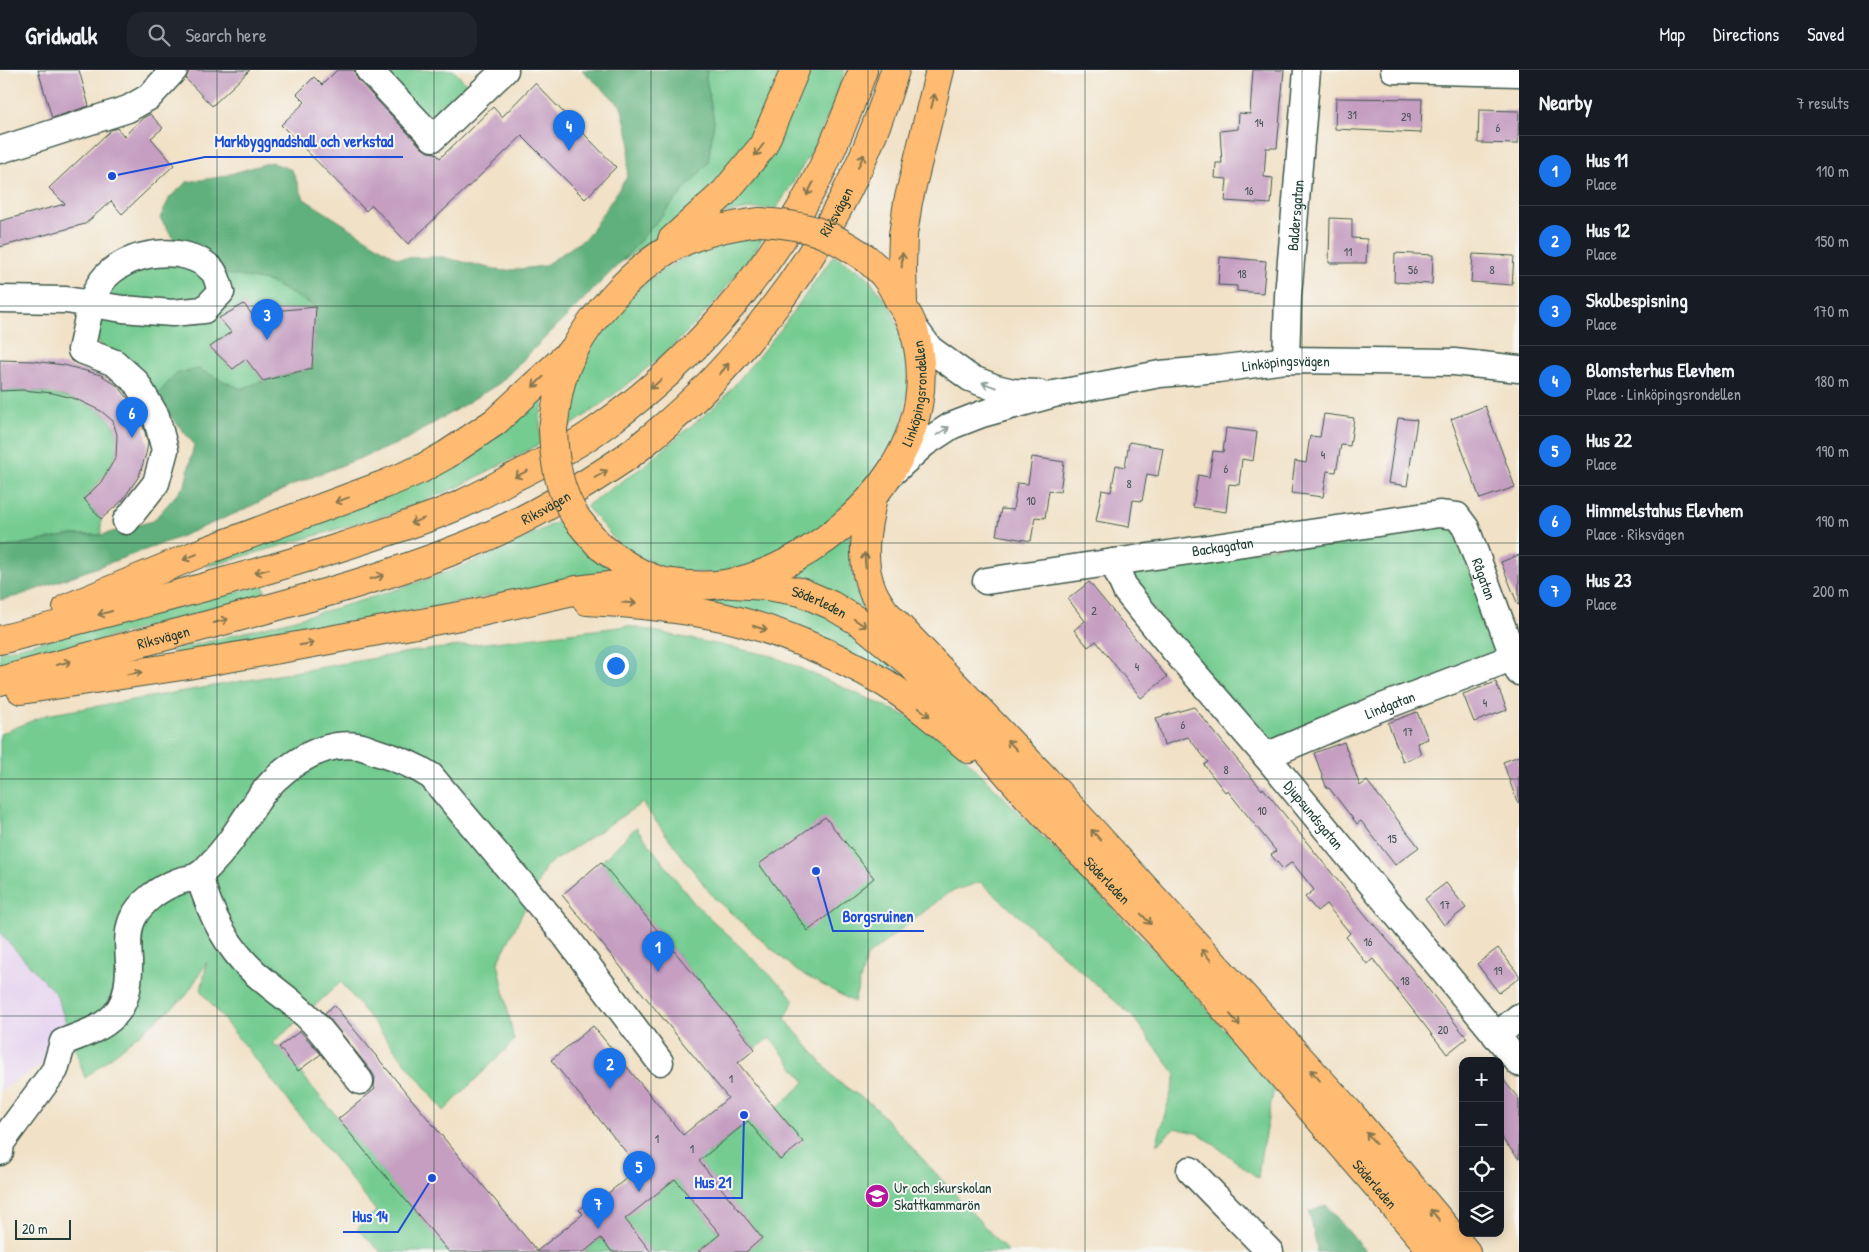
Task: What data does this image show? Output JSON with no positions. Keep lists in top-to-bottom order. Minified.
{"streets":{"highway":["Riksvägen","Linköpingsrondellen","Söderleden"],"street":["Baldersgatan","Linköpingsvägen","Backagatan","Rågatan","Lindgatan","Djupsundsgatan"]},"crossings":[["Baldersgatan","Linköpingsvägen"],["Linköpingsvägen","Linköpingsrondellen"],["Linköpingsrondellen","Söderleden"],["Backagatan","Rågatan"],["Backagatan","Djupsundsgatan"],["Rågatan","Lindgatan"],["Lindgatan","Djupsundsgatan"]],"places":{"other":["Markbyggnadshall och verkstad","Borgsruinen","Hus 21","Hus 14"],"school or university":["Ur och skurskolan Skattkammarön"]},"house_numbers":["31","29","14","6","16","11","56","8","18","4","6","8","10","2","4","4","6","17","8","10","15","17","16","19","18","20","1","1","1"],"scale_bar":"20 m","page":{"header":"Gridwalk","search":"Search here","nav":["Map","Directions","Saved"],"heading":["Nearby","7 results"],"pins":["4","3","6","1","2","5","7"],"list":[{"mark":"1","name":"Hus 11","note":"Place","value":"110 m"},{"mark":"2","name":"Hus 12","note":"Place","value":"150 m"},{"mark":"3","name":"Skolbespisning","note":"Place","value":"170 m"},{"mark":"4","name":"Blomsterhus Elevhem","note":"Place · Linköpingsrondellen","value":"180 m"},{"mark":"5","name":"Hus 22","note":"Place","value":"190 m"},{"mark":"6","name":"Himmelstahus Elevhem","note":"Place · Riksvägen","value":"190 m"},{"mark":"7","name":"Hus 23","note":"Place","value":"200 m"}],"map_buttons":["+","−"],"scale":"20 m"}}
